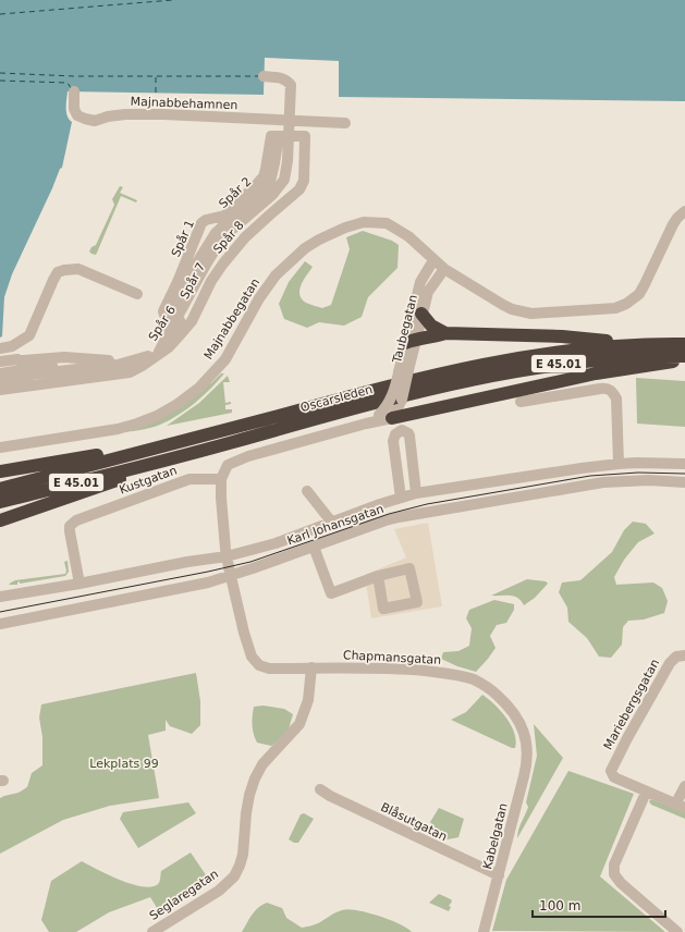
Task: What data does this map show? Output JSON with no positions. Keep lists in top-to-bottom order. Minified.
{"streets":{"highway":["E 45.01","Oscarsleden"],"street":["Majnabbehamnen","Spår 2","Spår 8","Majnabbegatan","Taubegatan","Kustgatan","Karl Johansgatan","Chapmansgatan","Mariebergsgatan","Blåsutgatan","Kabelgatan","Seglaregatan"]},"crossings":[["Spår 2","Spår 8"],["Majnabbegatan","Taubegatan"],["Kustgatan","Karl Johansgatan"],["Karl Johansgatan","Chapmansgatan"],["Chapmansgatan","Kabelgatan"],["Chapmansgatan","Seglaregatan"],["Blåsutgatan","Kabelgatan"]],"parks":["Lekplats 99"],"scale_bar":"100 m"}
